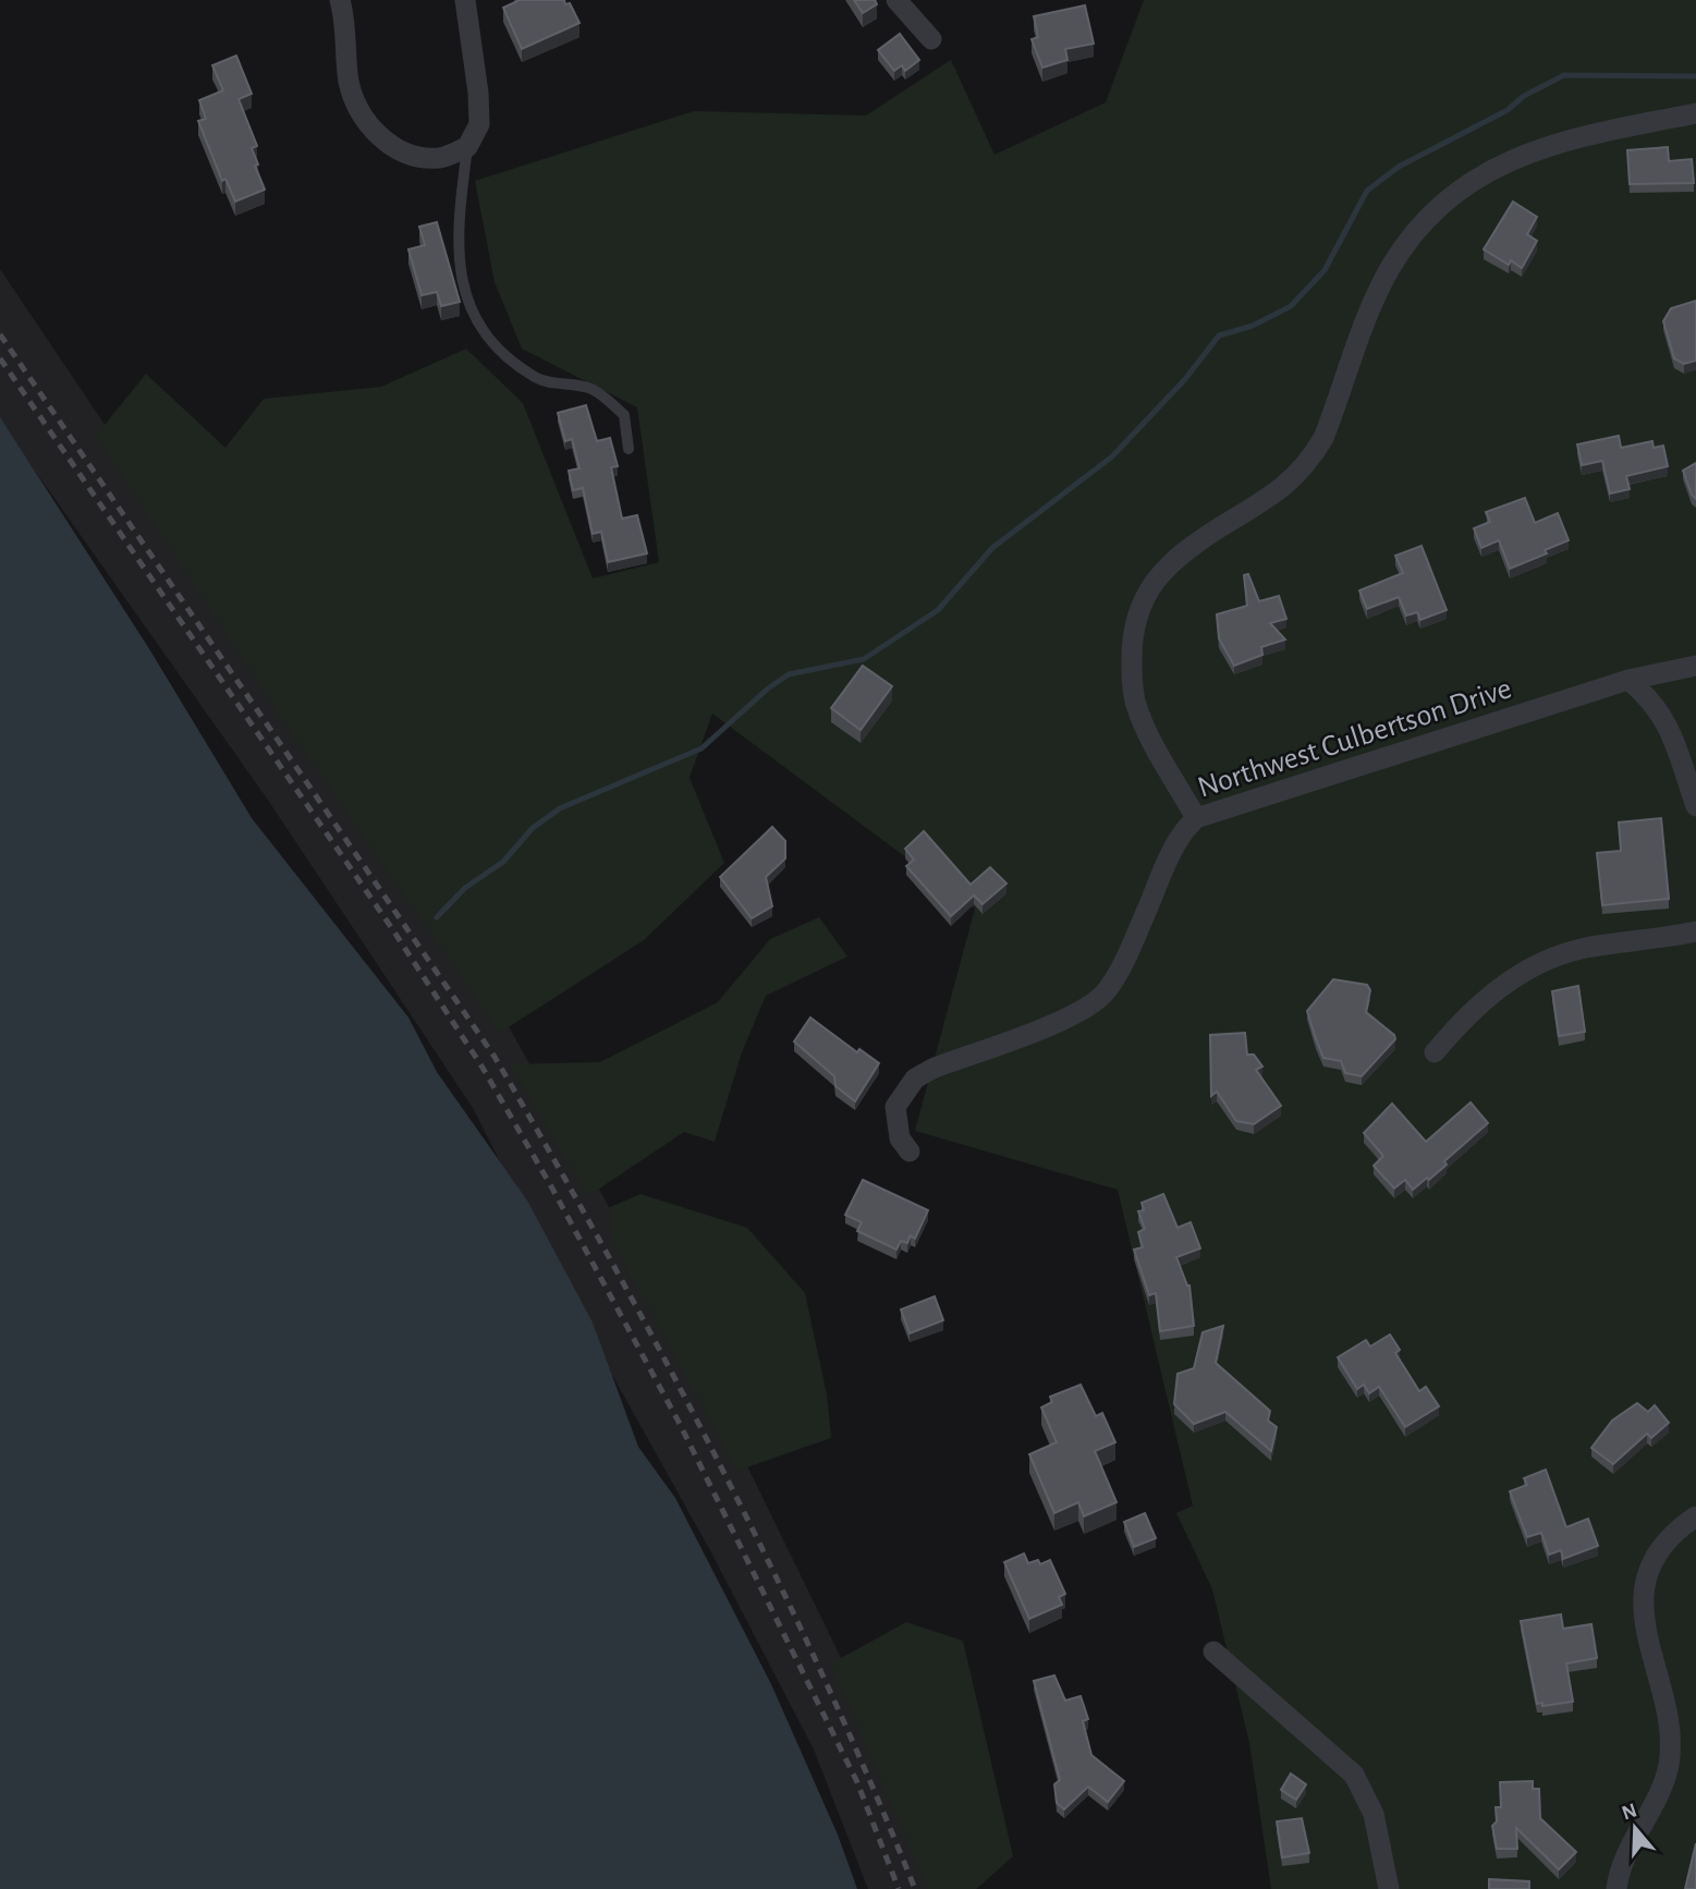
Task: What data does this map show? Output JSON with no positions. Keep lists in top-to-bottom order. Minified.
{"streets":{"street":["Northwest Culbertson Drive"]},"north":"top"}
